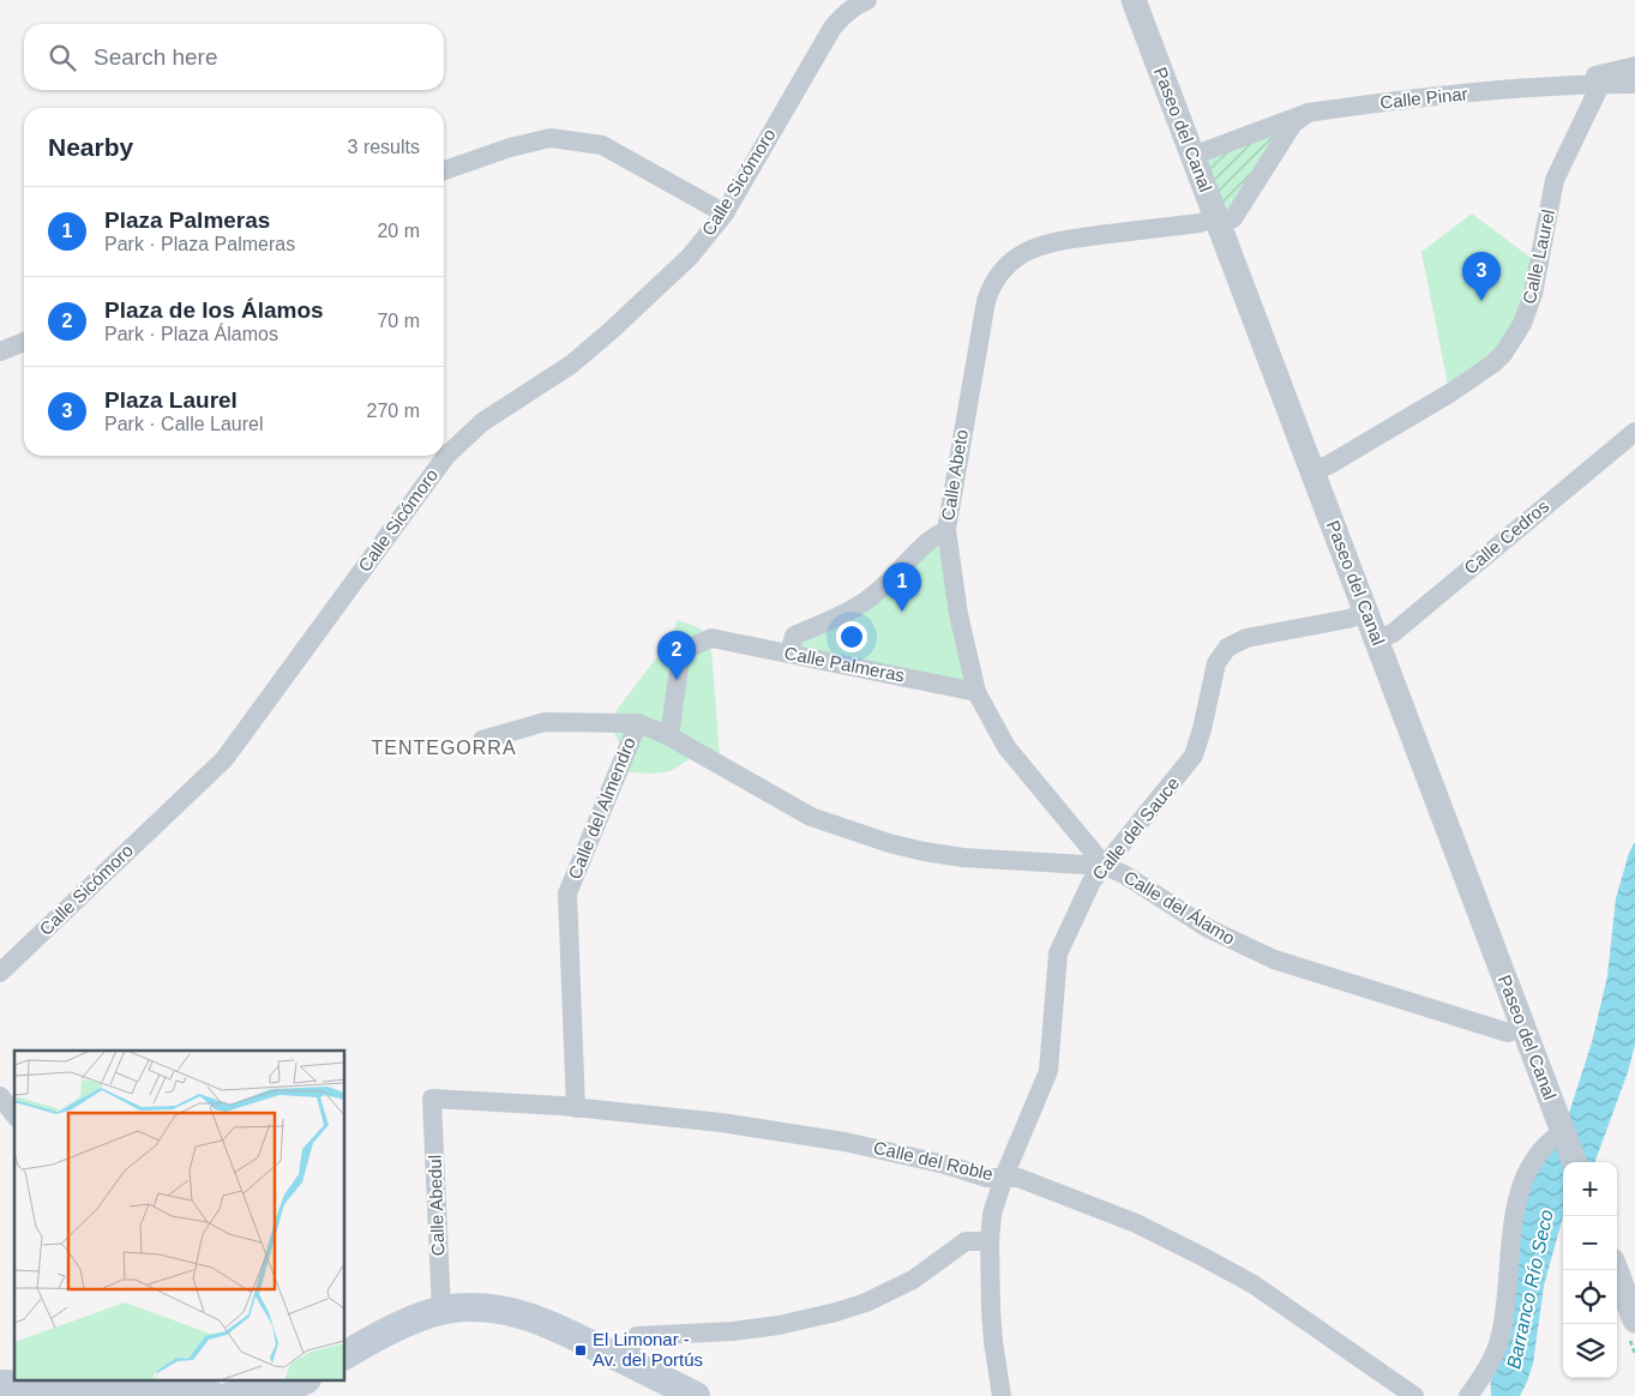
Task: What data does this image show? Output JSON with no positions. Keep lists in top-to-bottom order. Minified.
{"streets":{"street":["Calle Pinar","Paseo del Canal","Calle Sicómoro","Calle Laurel","Calle Abeto","Calle Cedros","Calle Palmeras","Calle del Almendro","Calle del Sauce","Calle del Álamo","Calle del Roble","Calle Abedul"]},"crossings":[["Calle Pinar","Paseo del Canal"],["Calle Pinar","Calle Laurel"],["Paseo del Canal","Calle Laurel"],["Paseo del Canal","Calle Abeto"],["Paseo del Canal","Calle Cedros"],["Paseo del Canal","Calle del Sauce"],["Paseo del Canal","Calle del Álamo"],["Calle Abeto","Calle Palmeras"],["Calle Abeto","Calle del Sauce"],["Calle Abeto","Calle del Álamo"],["Calle Palmeras","Calle del Almendro"],["Calle Palmeras","Calle del Álamo"],["Calle del Almendro","Calle del Álamo"],["Calle del Almendro","Calle del Roble"],["Calle del Sauce","Calle del Álamo"],["Calle del Sauce","Calle del Roble"],["Calle del Roble","Calle Abedul"]],"districts":["TENTEGORRA"],"water":["Barranco Río Seco"],"places":{"transit":["El Limonar - Av. del Portús"]},"page":{"search":"Search here","heading":["Nearby","3 results"],"list":[{"mark":"1","name":"Plaza Palmeras","note":"Park · Plaza Palmeras","value":"20 m"},{"mark":"2","name":"Plaza de los Álamos","note":"Park · Plaza Álamos","value":"70 m"},{"mark":"3","name":"Plaza Laurel","note":"Park · Calle Laurel","value":"270 m"}],"pins":["3","1","2"],"map_buttons":["+","−"]}}
